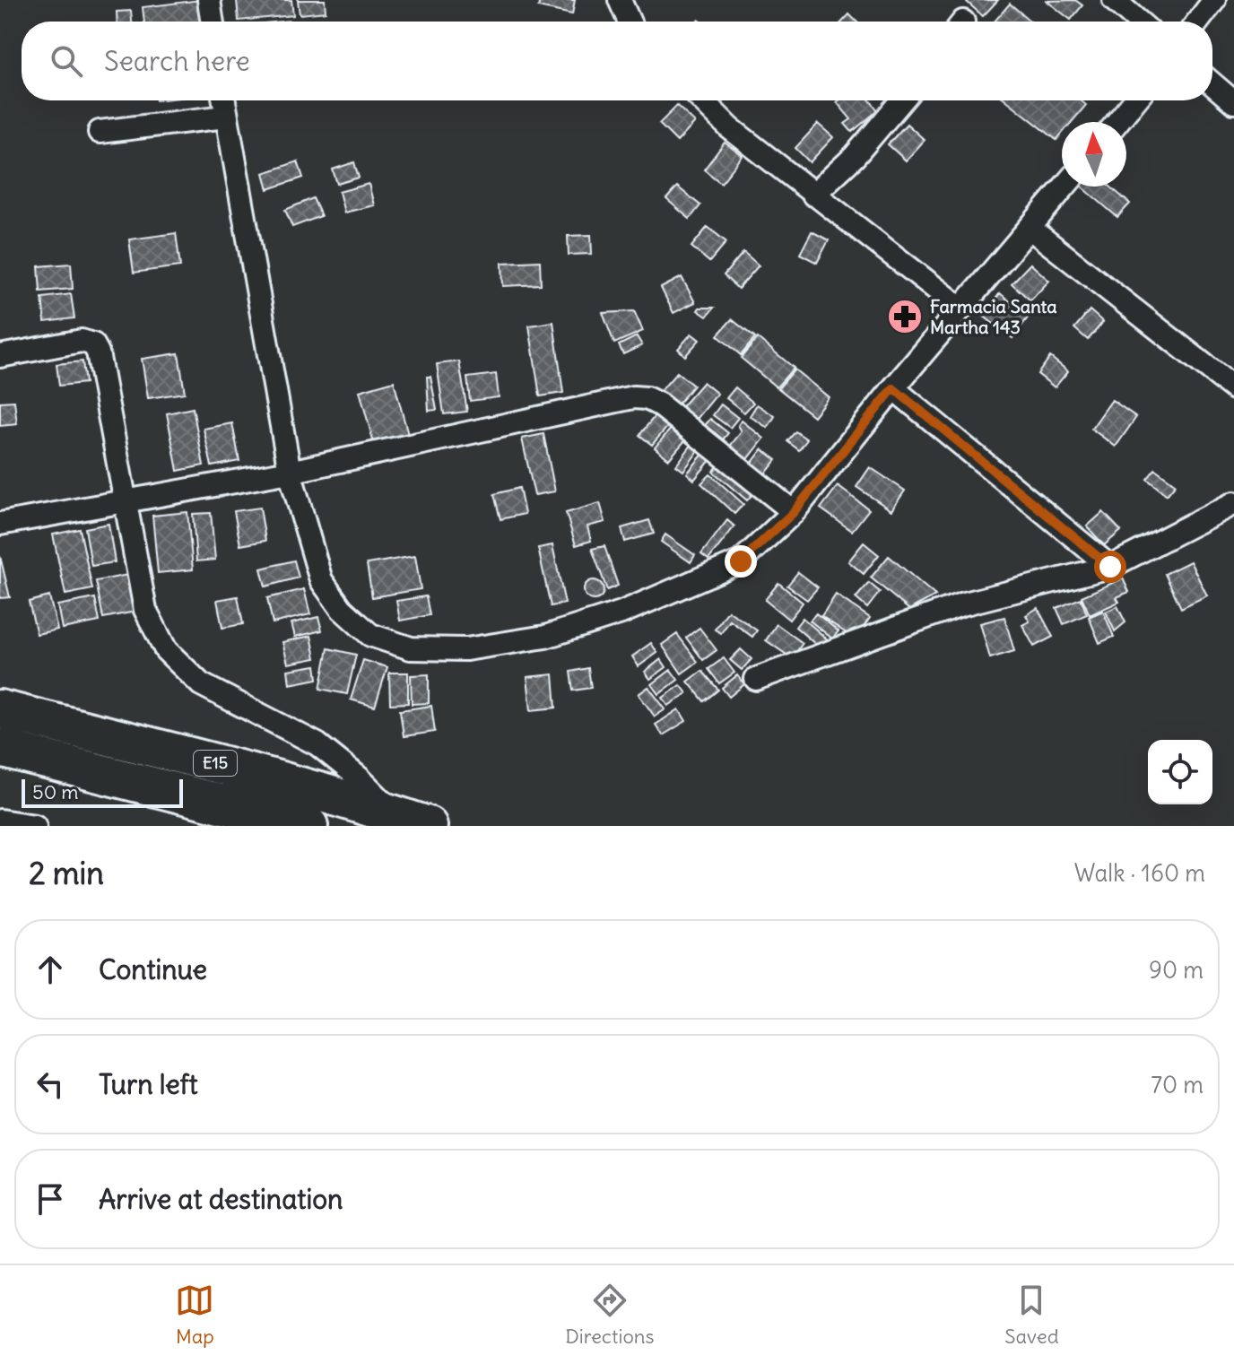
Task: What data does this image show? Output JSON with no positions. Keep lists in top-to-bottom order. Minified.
{"streets":{"highway":["E15"]},"places":{"pharmacy":["Farmacia Santa Martha 143"]},"scale_bar":"50 m","north":"top","page":{"search":"Search here","scale":"50 m","heading":["2 min","Walk · 160 m"],"list":[["Continue","90 m"],["Turn left","70 m"],"Arrive at destination"],"nav":["Map","Directions","Saved"]}}
